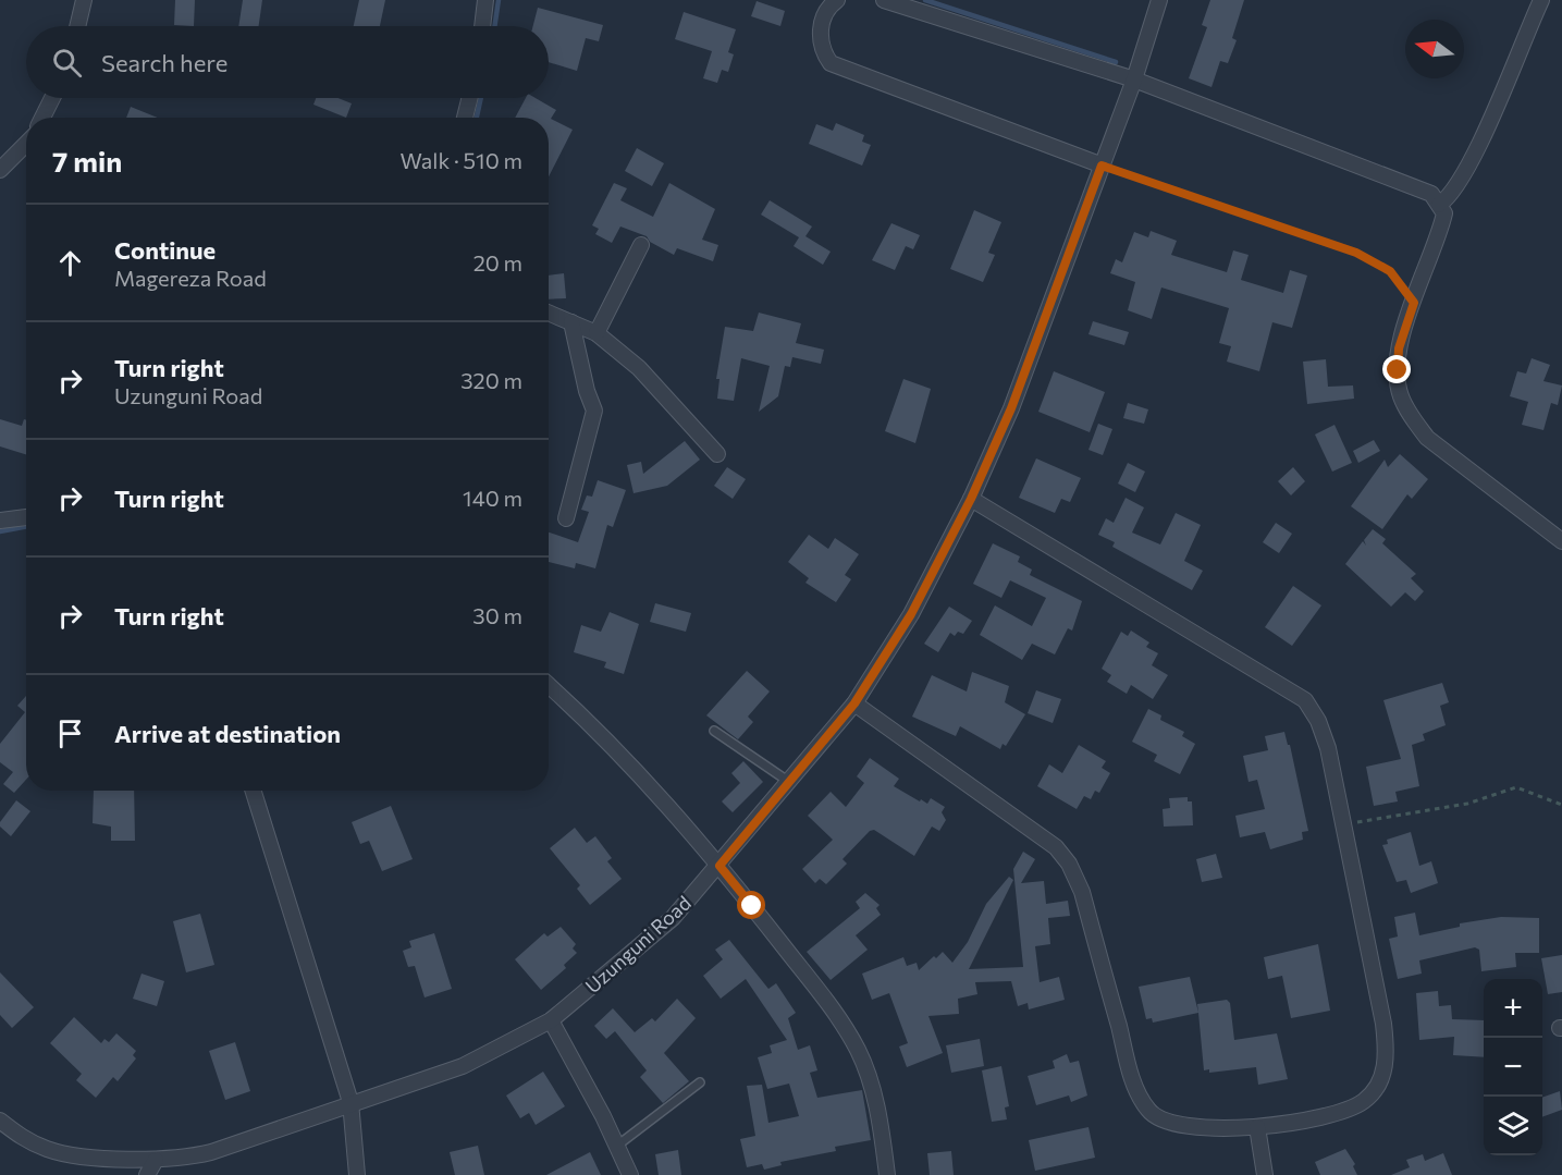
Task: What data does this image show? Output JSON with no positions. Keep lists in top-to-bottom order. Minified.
{"streets":{"street":["Uzunguni Road"]},"north":"left","page":{"search":"Search here","heading":["7 min","Walk · 510 m"],"list":[["Continue","Magereza Road","20 m"],["Turn right","Uzunguni Road","320 m"],["Turn right","140 m"],["Turn right","30 m"],"Arrive at destination"],"map_buttons":["+","−"]}}
